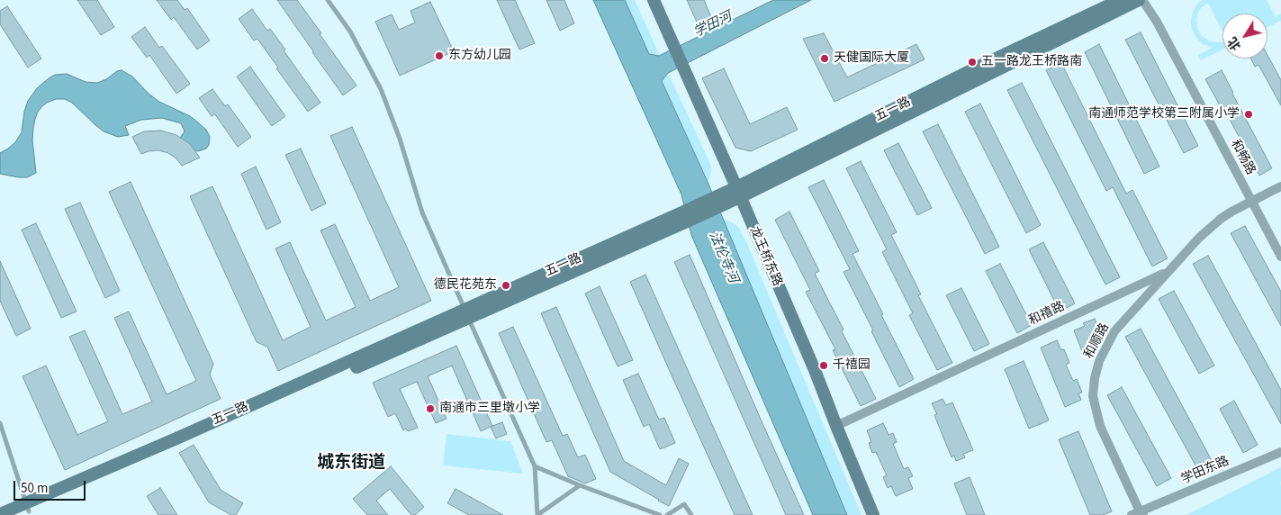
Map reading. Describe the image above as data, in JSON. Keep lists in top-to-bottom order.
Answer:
{
  "streets": {
    "main road": ["五一路", "龙王桥东路"],
    "street": [
      "和畅路",
      "和禧路",
      "和顺路",
      "学田东路"
    ]
  },
  "crossings": [
    ["五一路", "和畅路"],
    ["五一路", "龙王桥东路"],
    ["和畅路", "和禧路"],
    ["龙王桥东路", "和禧路"],
    ["和禧路", "和顺路"],
    ["和顺路", "学田东路"]
  ],
  "districts": ["城东街道"],
  "water": ["学田河", "法伦寺河"],
  "places": [
    "东方幼儿园",
    "天健国际大厦",
    "五一路龙王桥路南",
    "南通师范学校第三附属小学",
    "德民花苑东",
    "千禧园",
    "南通市三里墩小学"
  ],
  "scale_bar": "50 m",
  "north": "bottom left"
}
